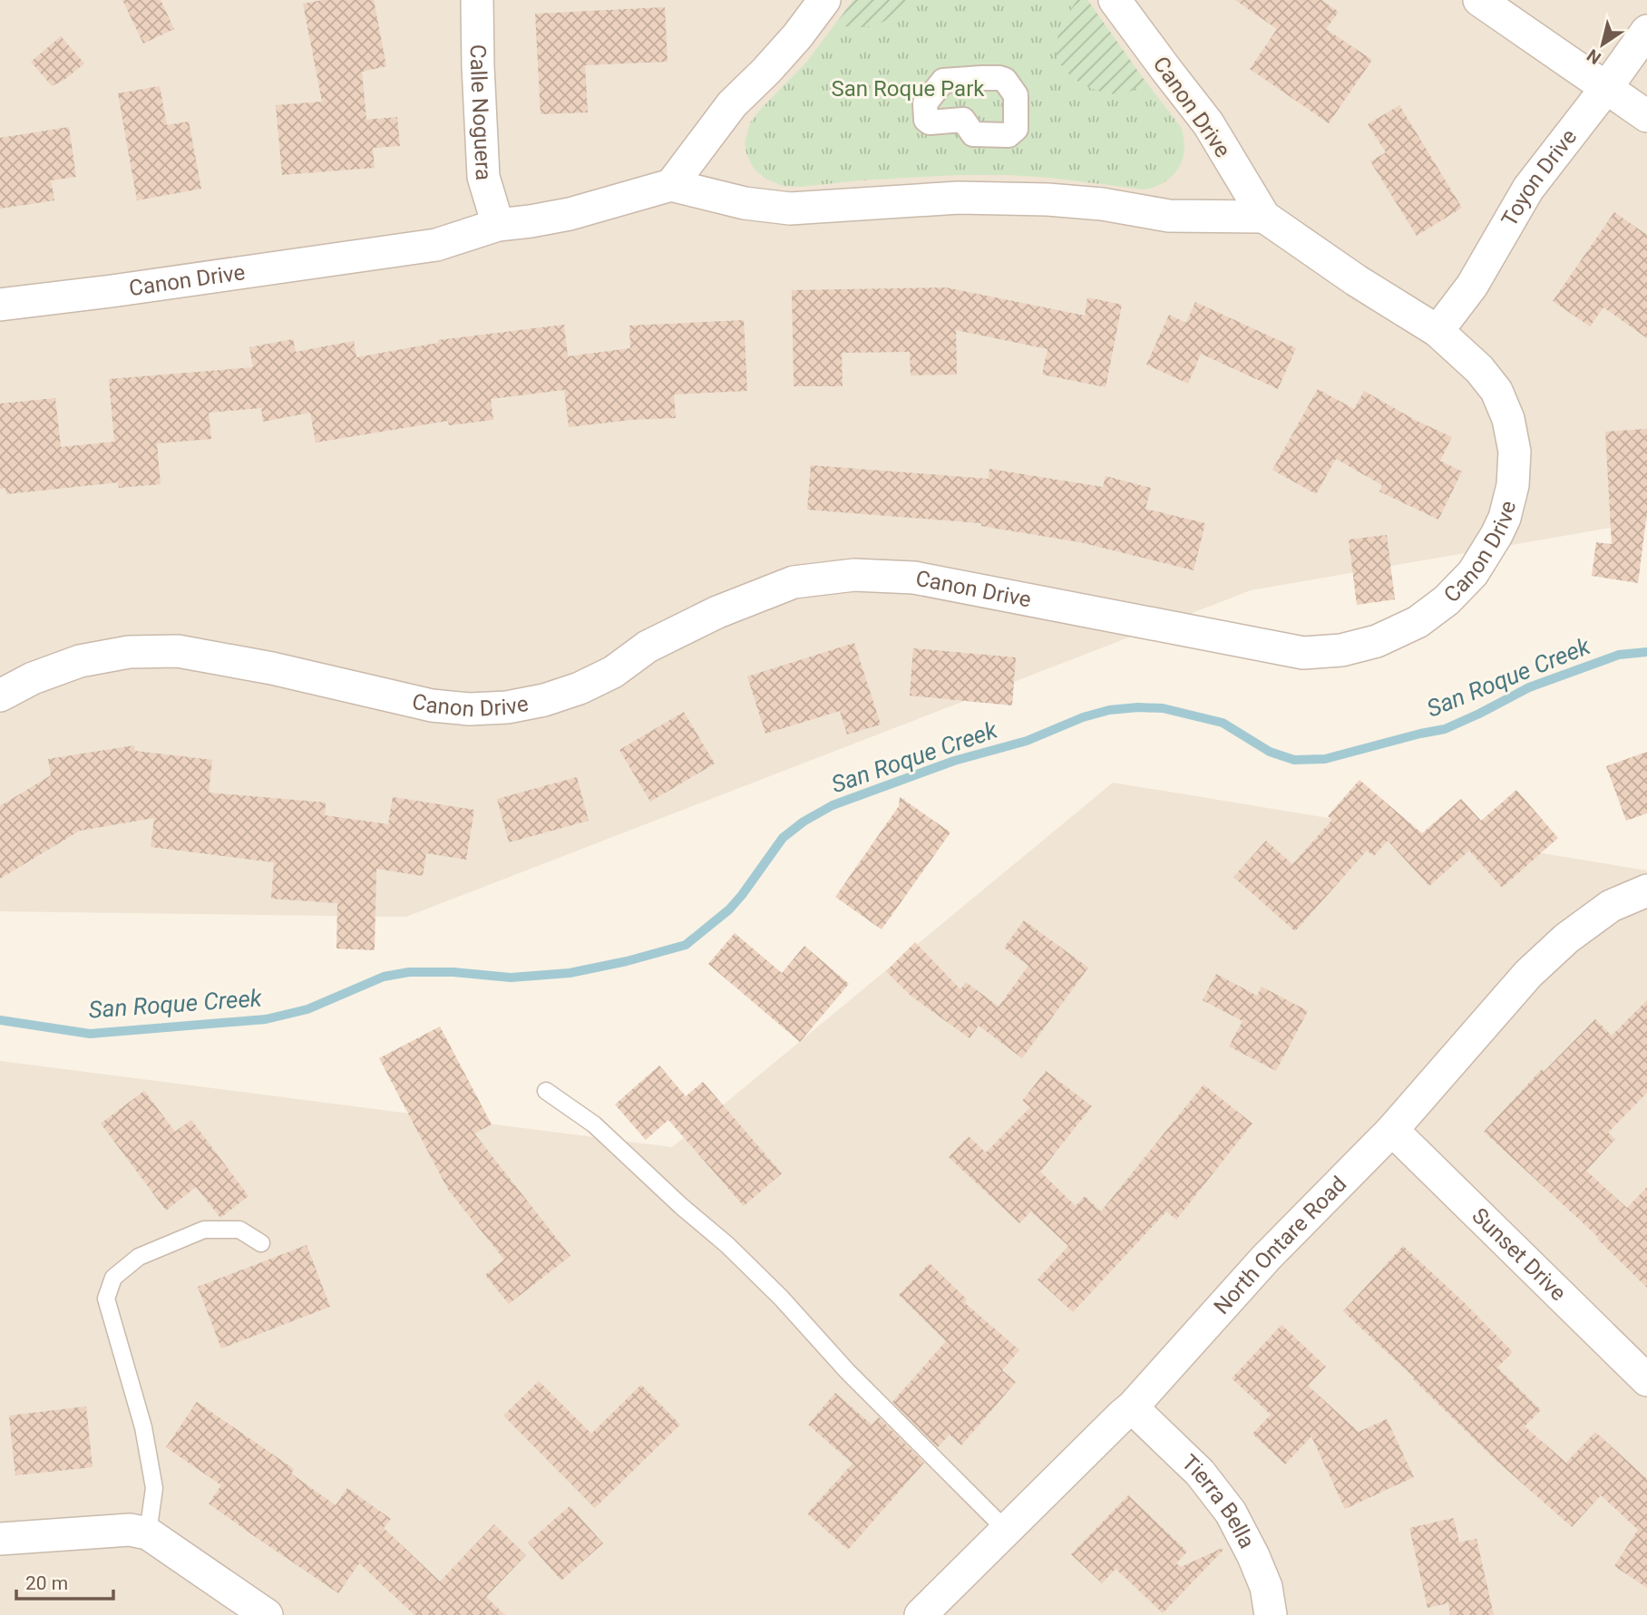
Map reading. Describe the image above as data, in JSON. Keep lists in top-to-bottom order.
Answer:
{
  "streets": {
    "street": [
      "Canon Drive",
      "Calle Noguera",
      "Toyon Drive",
      "North Ontare Road",
      "Sunset Drive",
      "Tierra Bella"
    ]
  },
  "crossings": [
    ["Canon Drive", "Calle Noguera"],
    ["Canon Drive", "Toyon Drive"],
    ["North Ontare Road", "Sunset Drive"],
    ["North Ontare Road", "Tierra Bella"]
  ],
  "water": ["San Roque Creek"],
  "parks": ["San Roque Park"],
  "scale_bar": "20 m",
  "north": "bottom left"
}
